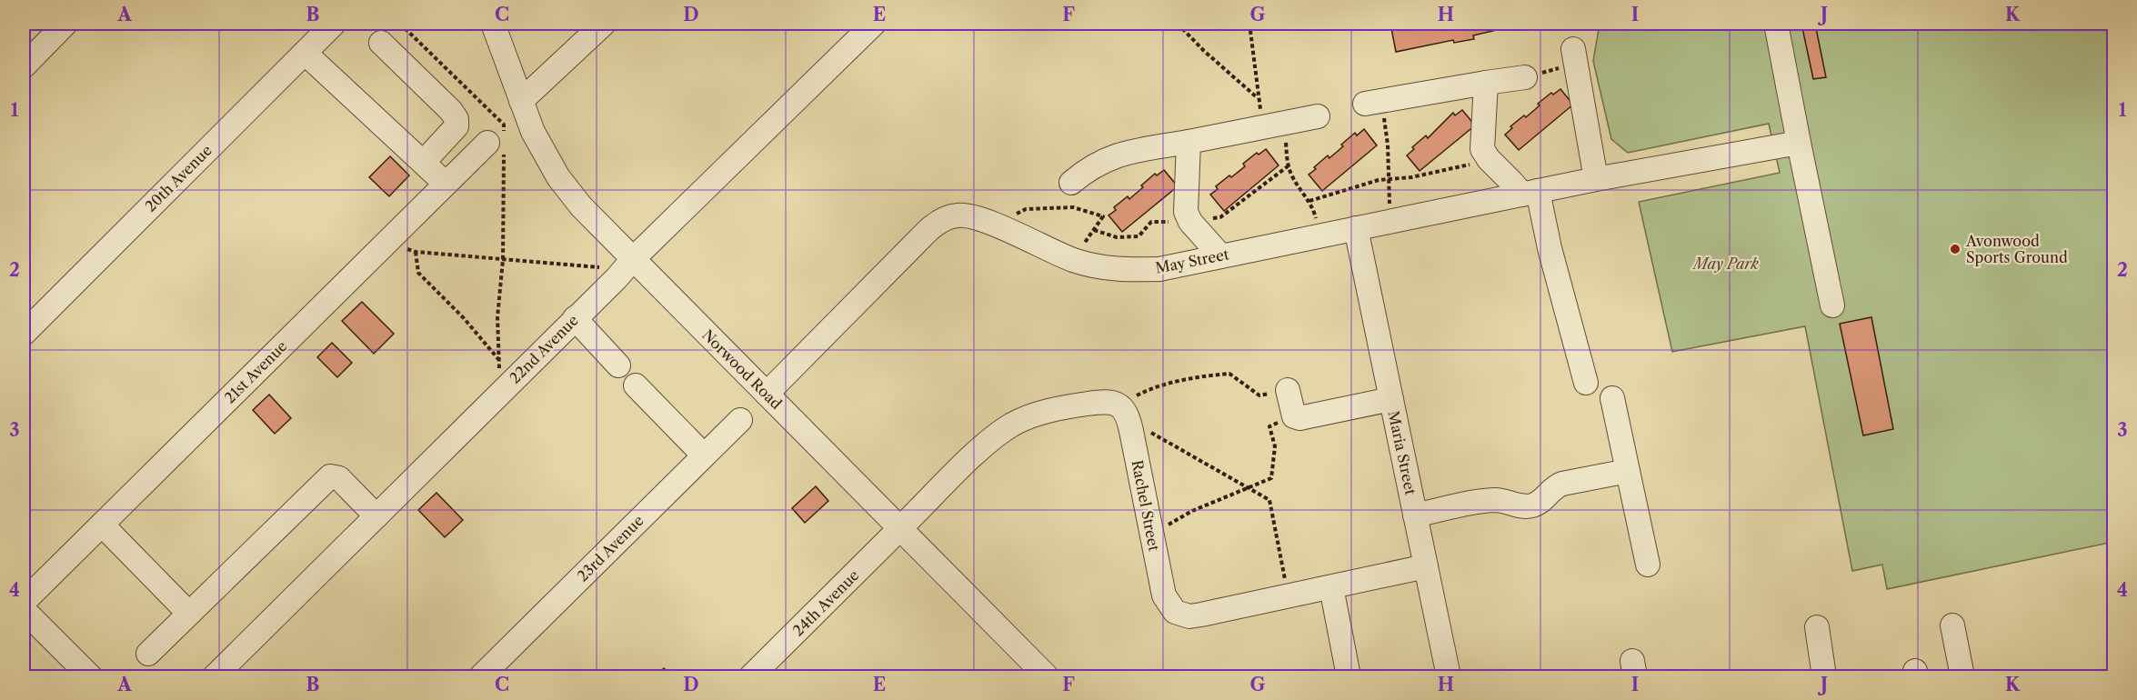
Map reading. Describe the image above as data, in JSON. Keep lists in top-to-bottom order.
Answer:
{
  "streets": {
    "street": [
      "20th Avenue",
      "May Street",
      "22nd Avenue",
      "Norwood Road",
      "21st Avenue",
      "Maria Street",
      "Rachel Street",
      "23rd Avenue",
      "24th Avenue"
    ]
  },
  "crossings": [
    ["May Street", "Norwood Road"],
    ["May Street", "Maria Street"],
    ["22nd Avenue", "Norwood Road"],
    ["Norwood Road", "24th Avenue"],
    ["Maria Street", "Rachel Street"]
  ],
  "parks": ["May Park"],
  "places": ["Avonwood Sports Ground"],
  "grid": {
    "columns": [
      "A",
      "B",
      "C",
      "D",
      "E",
      "F",
      "G",
      "H",
      "I",
      "J",
      "K"
    ],
    "rows": [
      "1",
      "2",
      "3",
      "4"
    ]
  }
}
